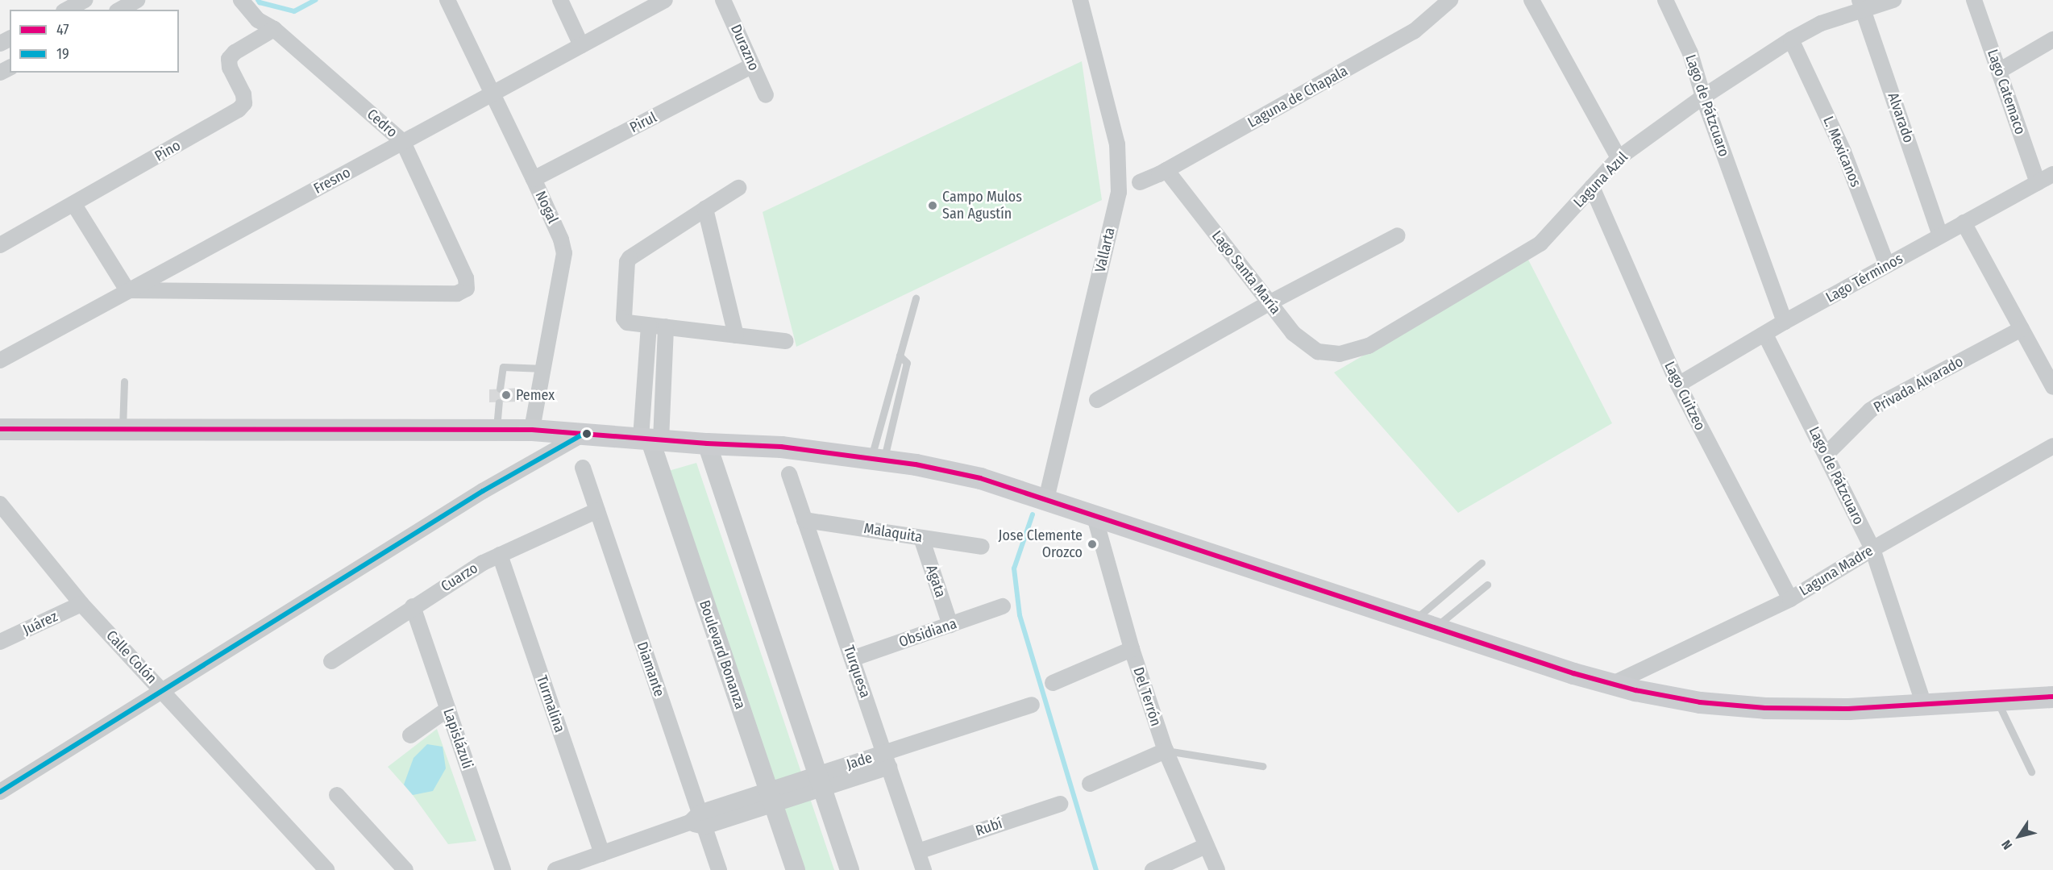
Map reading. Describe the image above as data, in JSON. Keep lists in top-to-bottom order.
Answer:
{
  "streets": {
    "street": [
      "Durazno",
      "Lago Catemaco",
      "Laguna de Chapala",
      "Lago de Pátzcuaro",
      "Alvarado",
      "Pirul",
      "Cedro",
      "Pino",
      "L. Mexicanos",
      "Laguna Azul",
      "Fresno",
      "Nogal",
      "Vallarta",
      "Lago Santa María",
      "Lago Términos",
      "Privada Alvarado",
      "Lago Cuitzeo",
      "Malaquita",
      "Laguna Madre",
      "Cuarzo",
      "Agata",
      "Juárez",
      "Obsidiana",
      "Boulevard Bonanza",
      "Calle Colón",
      "Diamante",
      "Turquesa",
      "Del Terrón",
      "Turmalina",
      "Lapislázuli",
      "Jade",
      "Rubí"
    ]
  },
  "crossings": [
    ["Durazno", "Pirul"],
    ["Lago Catemaco", "Lago Términos"],
    ["Laguna de Chapala", "Lago Santa María"],
    ["Lago de Pátzcuaro", "Laguna Azul"],
    ["Lago de Pátzcuaro", "Lago Términos"],
    ["Lago de Pátzcuaro", "Privada Alvarado"],
    ["Lago de Pátzcuaro", "Laguna Madre"],
    ["Alvarado", "Laguna Azul"],
    ["Alvarado", "Lago Términos"],
    ["Pirul", "Nogal"],
    ["Cedro", "Pino"],
    ["Cedro", "Fresno"],
    ["L. Mexicanos", "Laguna Azul"],
    ["L. Mexicanos", "Lago Términos"],
    ["Laguna Azul", "Lago Santa María"],
    ["Laguna Azul", "Lago Cuitzeo"],
    ["Fresno", "Nogal"],
    ["Lago Términos", "Lago Cuitzeo"],
    ["Lago Cuitzeo", "Laguna Madre"],
    ["Malaquita", "Agata"],
    ["Malaquita", "Turquesa"],
    ["Cuarzo", "Diamante"],
    ["Cuarzo", "Turmalina"],
    ["Cuarzo", "Lapislázuli"],
    ["Agata", "Obsidiana"],
    ["Juárez", "Calle Colón"],
    ["Obsidiana", "Turquesa"],
    ["Boulevard Bonanza", "Jade"],
    ["Diamante", "Jade"],
    ["Turquesa", "Jade"],
    ["Turquesa", "Rubí"],
    ["Turmalina", "Jade"]
  ],
  "places": ["Campo Mulos San Agustín", "Pemex", "Jose Clemente Orozco"],
  "lines": ["transit line 47", "transit line 19"],
  "legend": ["47", "19"],
  "north": "bottom left"
}
